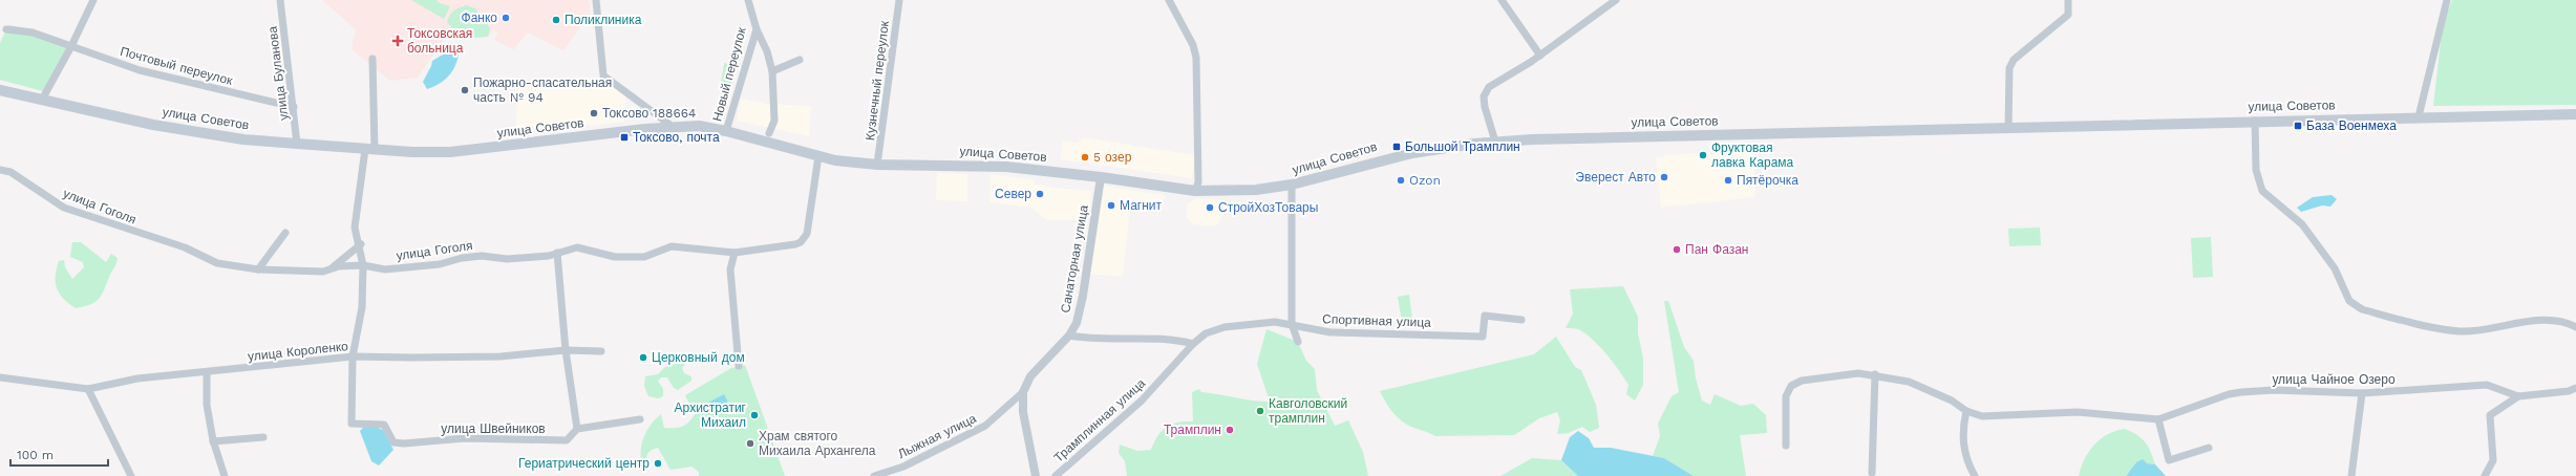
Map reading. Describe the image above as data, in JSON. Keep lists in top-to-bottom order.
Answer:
{
  "streets": {
    "main road": ["улица Советов"],
    "street": [
      "Почтовый переулок",
      "улица Буланова",
      "Новый переулок",
      "Кузнечный переулок",
      "улица Гоголя",
      "Санаторная улица",
      "Спортивная улица",
      "улица Короленко",
      "улица Чайное Озеро",
      "Трамплинная улица",
      "улица Швейников",
      "Лыжная улица"
    ]
  },
  "crossings": [
    ["Почтовый переулок", "улица Буланова"],
    ["улица Буланова", "улица Советов"],
    ["Новый переулок", "улица Советов"],
    ["Кузнечный переулок", "улица Советов"],
    ["улица Советов", "улица Гоголя"],
    ["улица Советов", "Санаторная улица"],
    ["Санаторная улица", "Лыжная улица"],
    ["Спортивная улица", "Трамплинная улица"],
    ["улица Короленко", "улица Швейников"]
  ],
  "places": {
    "other": [
      "Фанко",
      "Поликлиника",
      "Пожарно-спасательная часть № 94",
      "Токсово 188664",
      "Фруктовая лавка Карама",
      "5 озер",
      "Эверест Авто",
      "Ozon",
      "Пятёрочка",
      "Север",
      "Магнит",
      "СтройХозТовары",
      "Пан Фазан",
      "Церковный дом",
      "Кавголовский трамплин",
      "Архистратиг Михаил",
      "Трамплин",
      "Храм святого Михаила Архангела",
      "Гериатрический центр"
    ],
    "health": ["Токсовская больница"],
    "transit": ["База Военмеха", "Токсово, почта", "Большой Трамплин"]
  },
  "scale_bar": "100 m"
}
